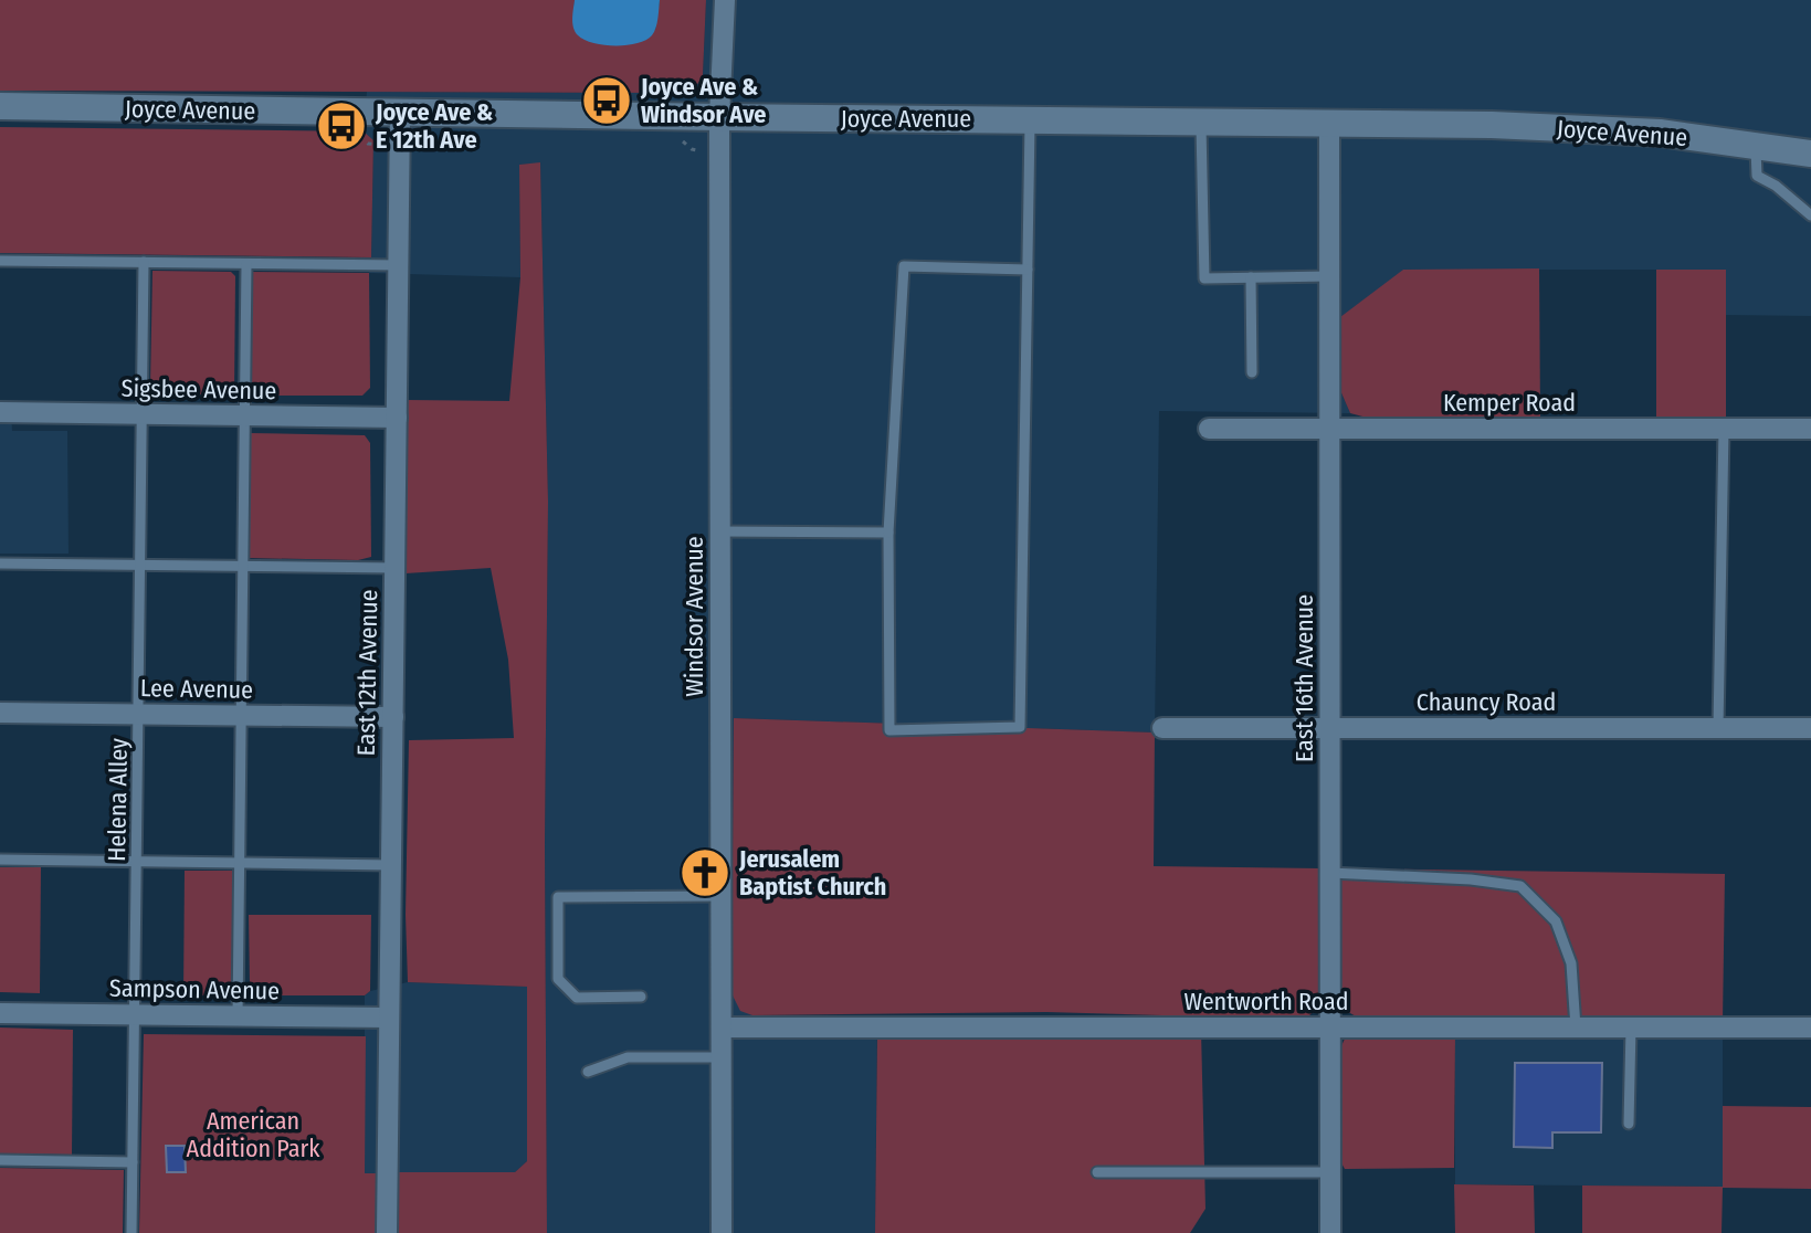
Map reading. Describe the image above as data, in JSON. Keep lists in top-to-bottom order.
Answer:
{
  "streets": {
    "street": [
      "Joyce Avenue",
      "Sigsbee Avenue",
      "Kemper Road",
      "Windsor Avenue",
      "East 12th Avenue",
      "East 16th Avenue",
      "Lee Avenue",
      "Chauncy Road",
      "Sampson Avenue",
      "Wentworth Road"
    ],
    "lane": ["Helena Alley"]
  },
  "crossings": [
    ["Joyce Avenue", "Windsor Avenue"],
    ["Joyce Avenue", "East 12th Avenue"],
    ["Joyce Avenue", "East 16th Avenue"],
    ["Sigsbee Avenue", "East 12th Avenue"],
    ["Sigsbee Avenue", "Helena Alley"],
    ["Kemper Road", "East 16th Avenue"],
    ["Windsor Avenue", "Wentworth Road"],
    ["East 12th Avenue", "Lee Avenue"],
    ["East 12th Avenue", "Sampson Avenue"],
    ["East 16th Avenue", "Chauncy Road"],
    ["East 16th Avenue", "Wentworth Road"],
    ["Lee Avenue", "Helena Alley"],
    ["Helena Alley", "Sampson Avenue"]
  ],
  "parks": ["American Addition Park"],
  "places": {
    "bus stop": ["Joyce Ave & Windsor Ave", "Joyce Ave & E 12th Ave"],
    "church": ["Jerusalem Baptist Church"]
  }
}
